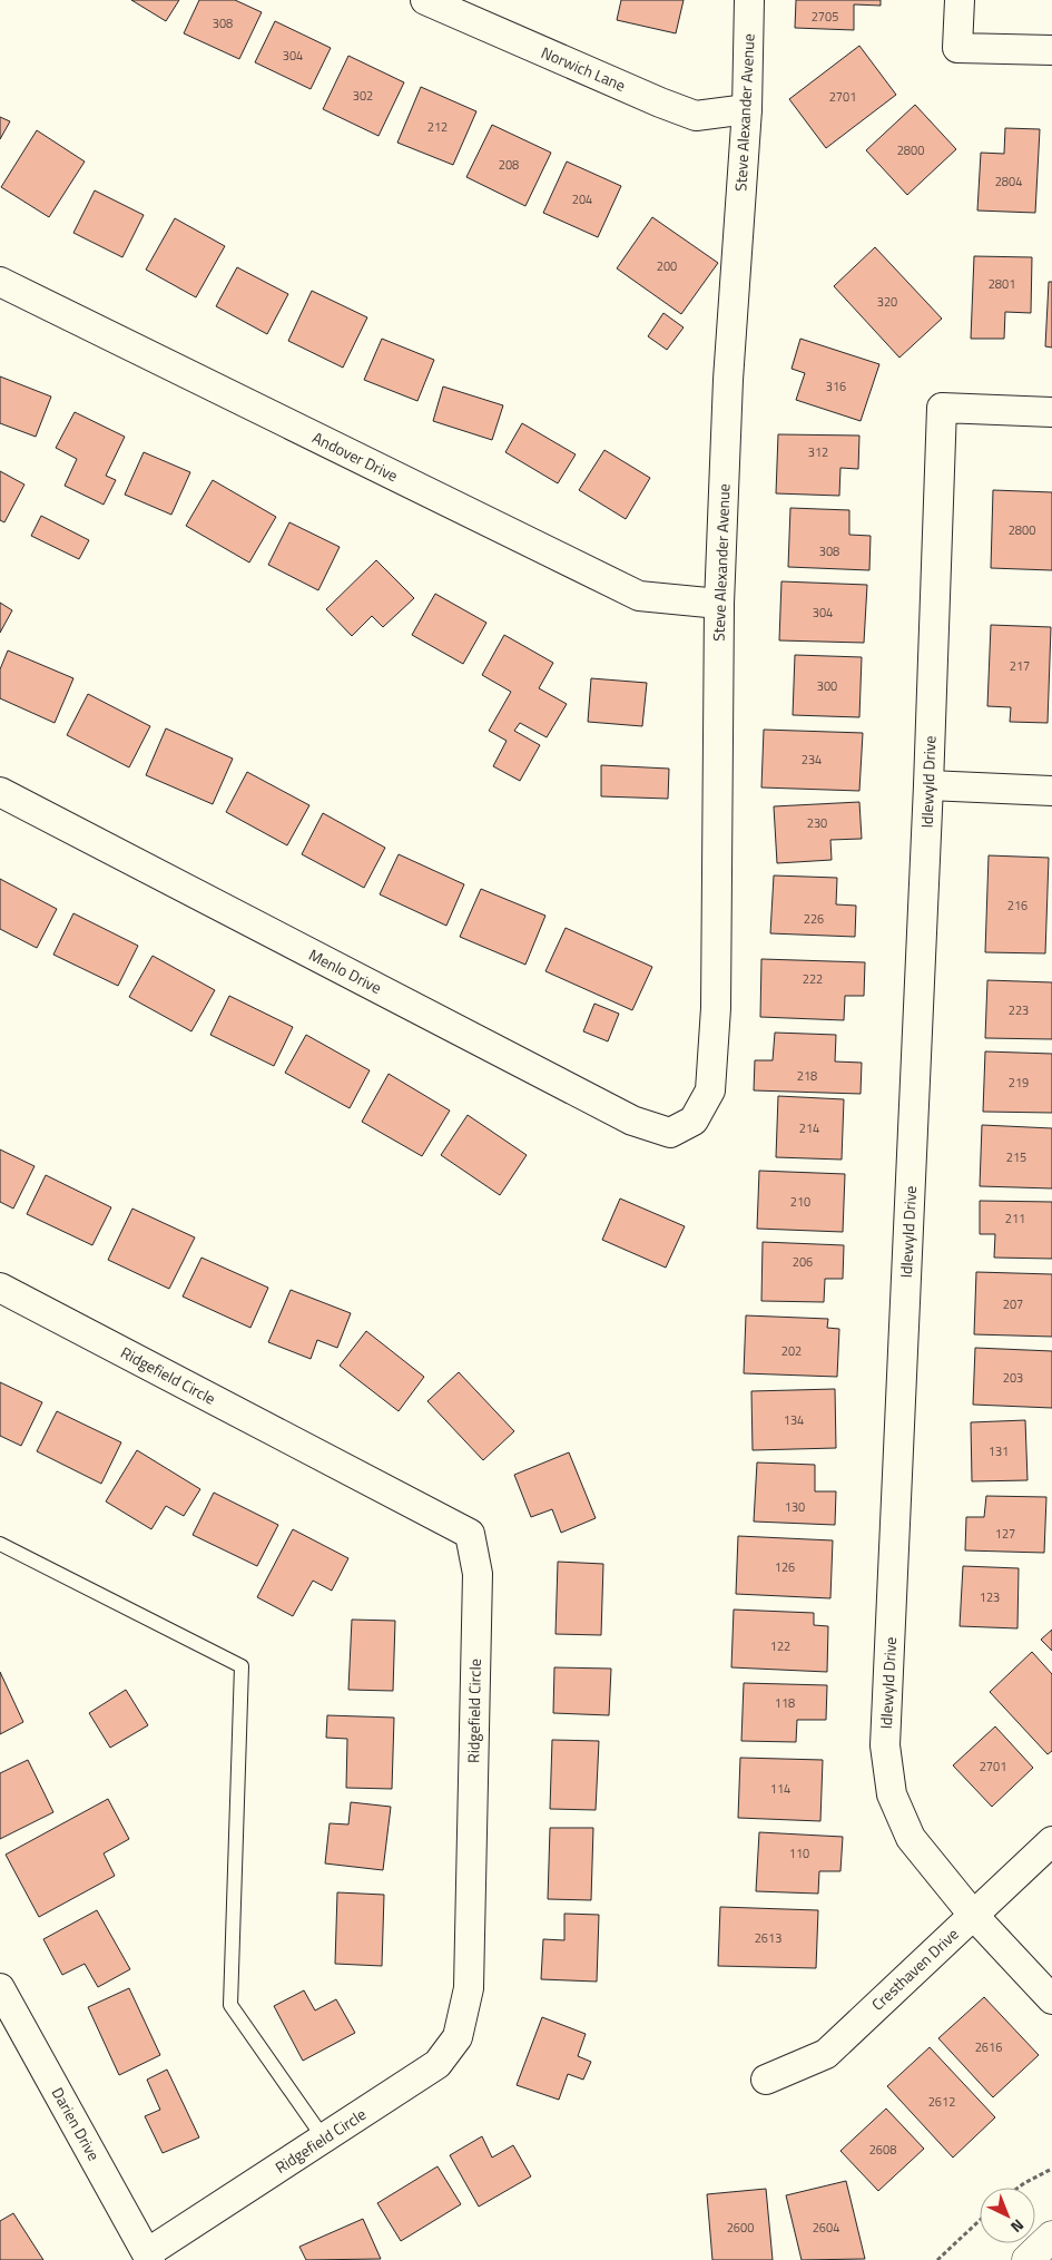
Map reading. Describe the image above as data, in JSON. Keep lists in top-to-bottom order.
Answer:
{
  "streets": {
    "street": [
      "Norwich Lane",
      "Steve Alexander Avenue",
      "Andover Drive",
      "Idlewyld Drive",
      "Menlo Drive",
      "Ridgefield Circle",
      "Cresthaven Drive",
      "Darien Drive"
    ]
  },
  "crossings": [
    ["Norwich Lane", "Steve Alexander Avenue"],
    ["Steve Alexander Avenue", "Andover Drive"],
    ["Steve Alexander Avenue", "Menlo Drive"],
    ["Idlewyld Drive", "Cresthaven Drive"],
    ["Ridgefield Circle", "Darien Drive"]
  ],
  "house_numbers": [
    "2705",
    "308",
    "304",
    "302",
    "2701",
    "212",
    "2800",
    "208",
    "2804",
    "204",
    "200",
    "2801",
    "320",
    "316",
    "312",
    "2800",
    "308",
    "304",
    "217",
    "300",
    "234",
    "230",
    "216",
    "226",
    "222",
    "223",
    "218",
    "219",
    "214",
    "215",
    "210",
    "211",
    "206",
    "207",
    "202",
    "203",
    "134",
    "131",
    "130",
    "127",
    "126",
    "123",
    "122",
    "118",
    "2701",
    "114",
    "110",
    "2613",
    "2616",
    "2612",
    "2608",
    "2600",
    "2604"
  ],
  "north": "bottom right"
}
